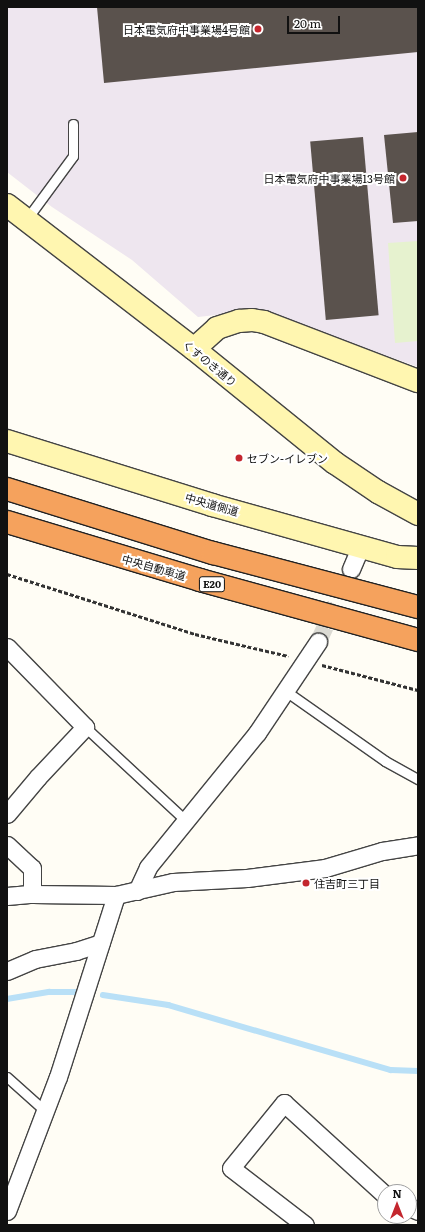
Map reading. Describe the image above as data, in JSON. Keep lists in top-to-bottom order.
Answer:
{
  "streets": {
    "highway": ["中央自動車道", "E20"],
    "street": ["くすのき通り", "中央道側道"]
  },
  "places": [
    "日本電気府中事業場4号館",
    "日本電気府中事業場13号館",
    "セブン-イレブン",
    "住吉町三丁目"
  ],
  "scale_bar": "20 m",
  "north": "top"
}
